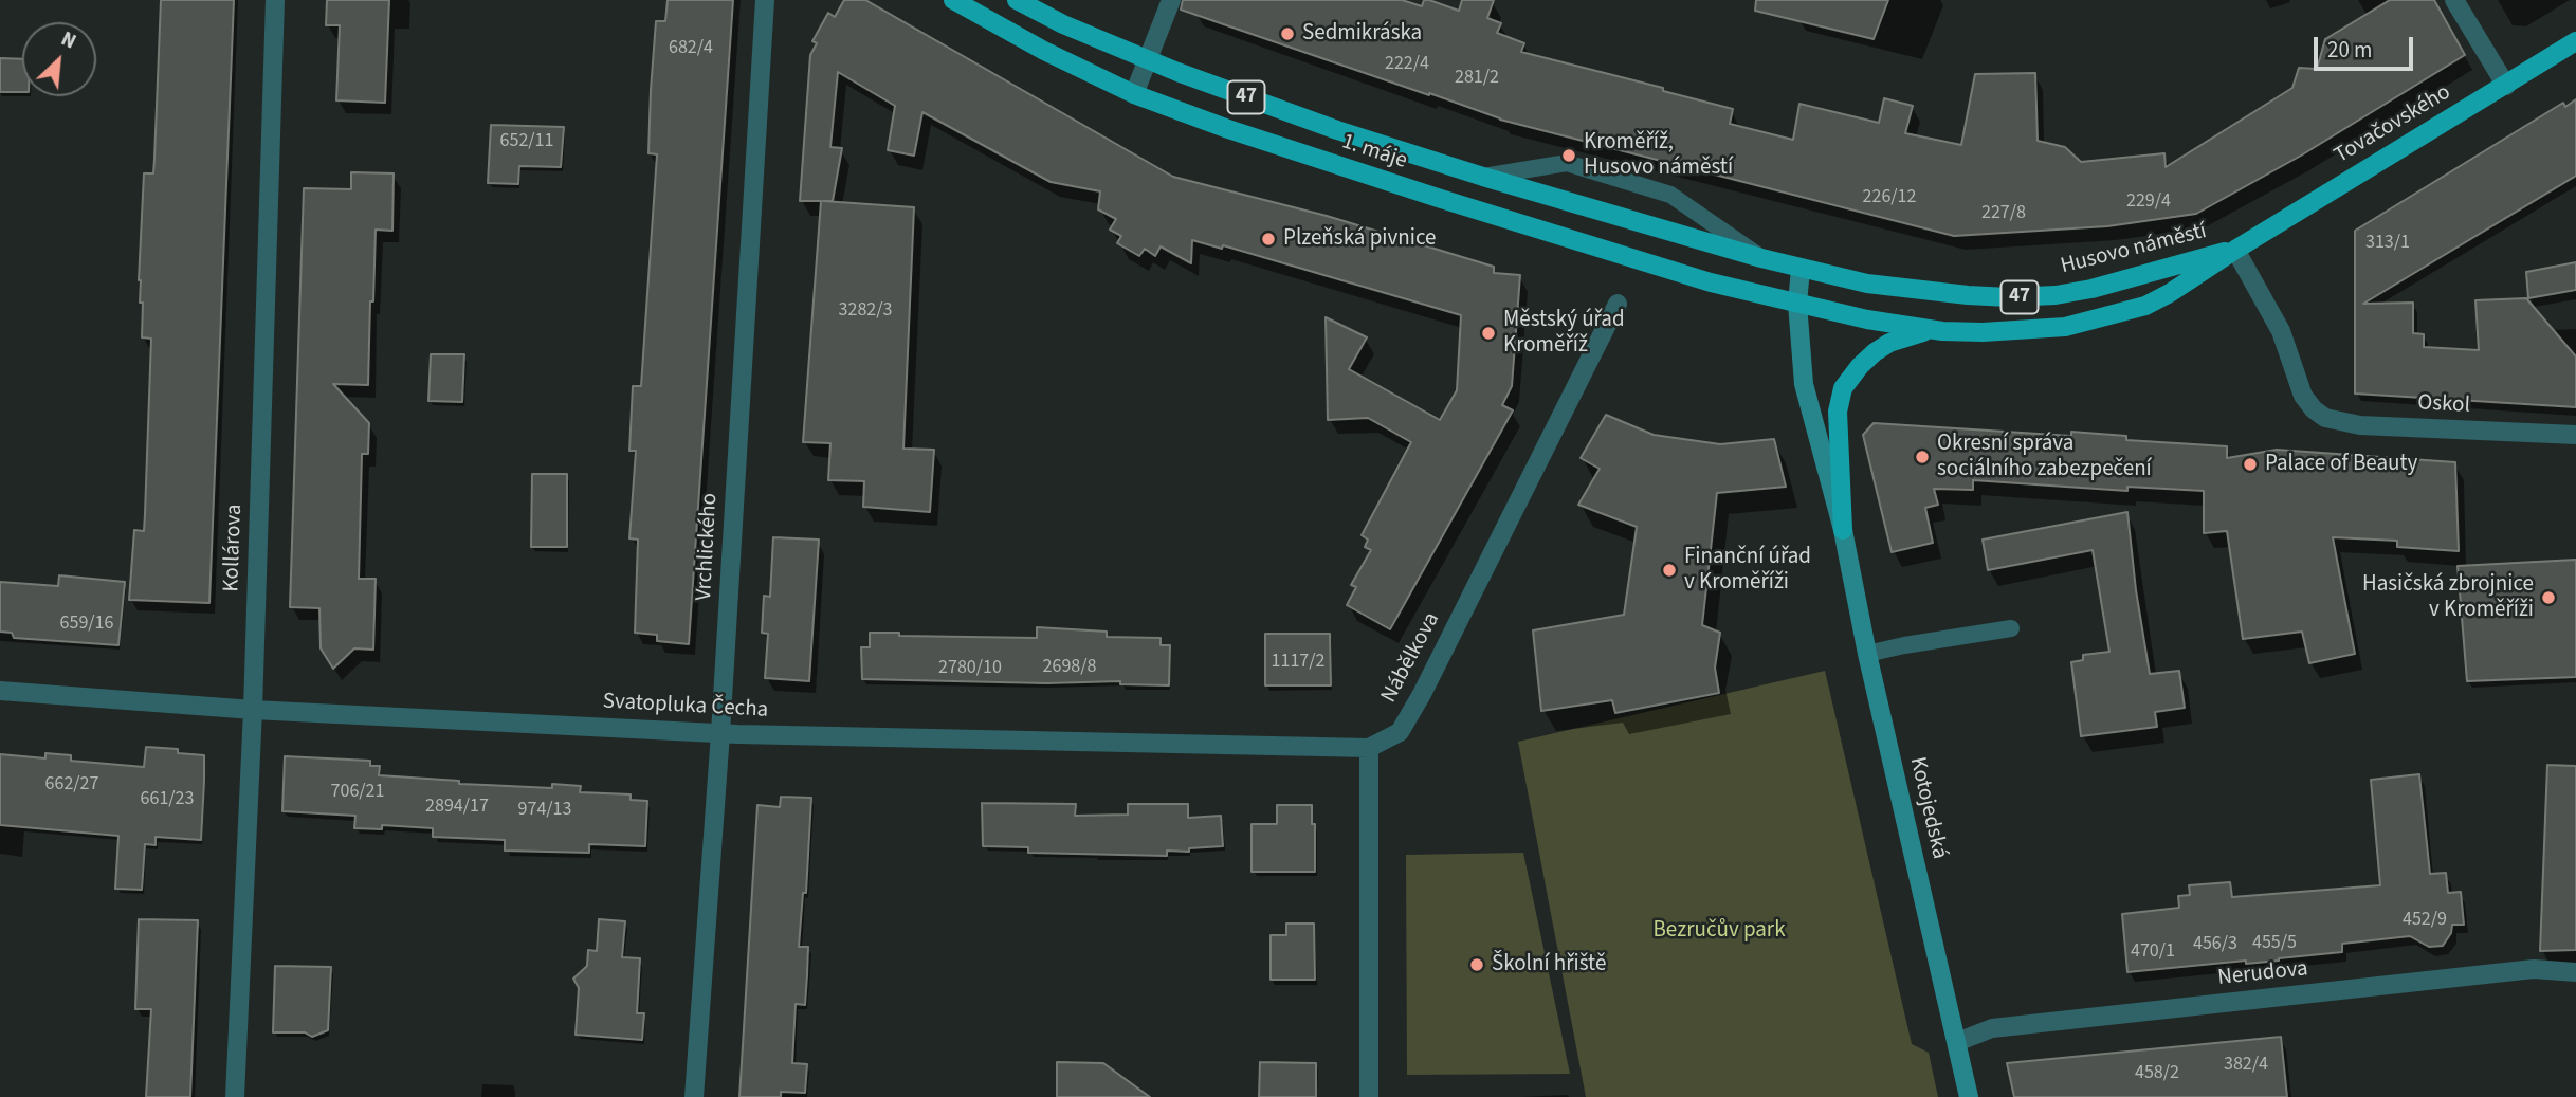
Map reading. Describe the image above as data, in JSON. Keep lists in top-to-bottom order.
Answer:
{
  "streets": {
    "main road": [
      "47",
      "Tovačovského",
      "1. máje",
      "Husovo náměstí",
      "Kotojedská"
    ],
    "street": [
      "Oskol",
      "Vrchlického",
      "Kollárova",
      "Nábělkova",
      "Svatopluka Čecha",
      "Nerudova"
    ]
  },
  "crossings": [
    ["Tovačovského", "Husovo náměstí"],
    ["Tovačovského", "Oskol"],
    ["1. máje", "Husovo náměstí"],
    ["Husovo náměstí", "Oskol"],
    ["Vrchlického", "Svatopluka Čecha"],
    ["Kollárova", "Svatopluka Čecha"],
    ["Nábělkova", "Svatopluka Čecha"],
    ["Kotojedská", "Nerudova"]
  ],
  "parks": ["Bezručův park"],
  "places": [
    "Sedmikráska",
    "Kroměříž, Husovo náměstí",
    "Plzeňská pivnice",
    "Městský úřad Kroměříž",
    "Okresní správa sociálního zabezpečení",
    "Palace of Beauty",
    "Finanční úřad v Kroměříži",
    "Hasičská zbrojnice v Kroměříži",
    "Školní hřiště"
  ],
  "house_numbers": [
    "682/4",
    "222/4",
    "281/2",
    "652/11",
    "226/12",
    "229/4",
    "227/8",
    "313/1",
    "3282/3",
    "659/16",
    "1117/2",
    "2698/8",
    "2780/10",
    "662/27",
    "706/21",
    "661/23",
    "2894/17",
    "974/13",
    "452/9",
    "455/5",
    "456/3",
    "470/1",
    "382/4",
    "458/2"
  ],
  "scale_bar": "20 m",
  "north": "top right"
}
